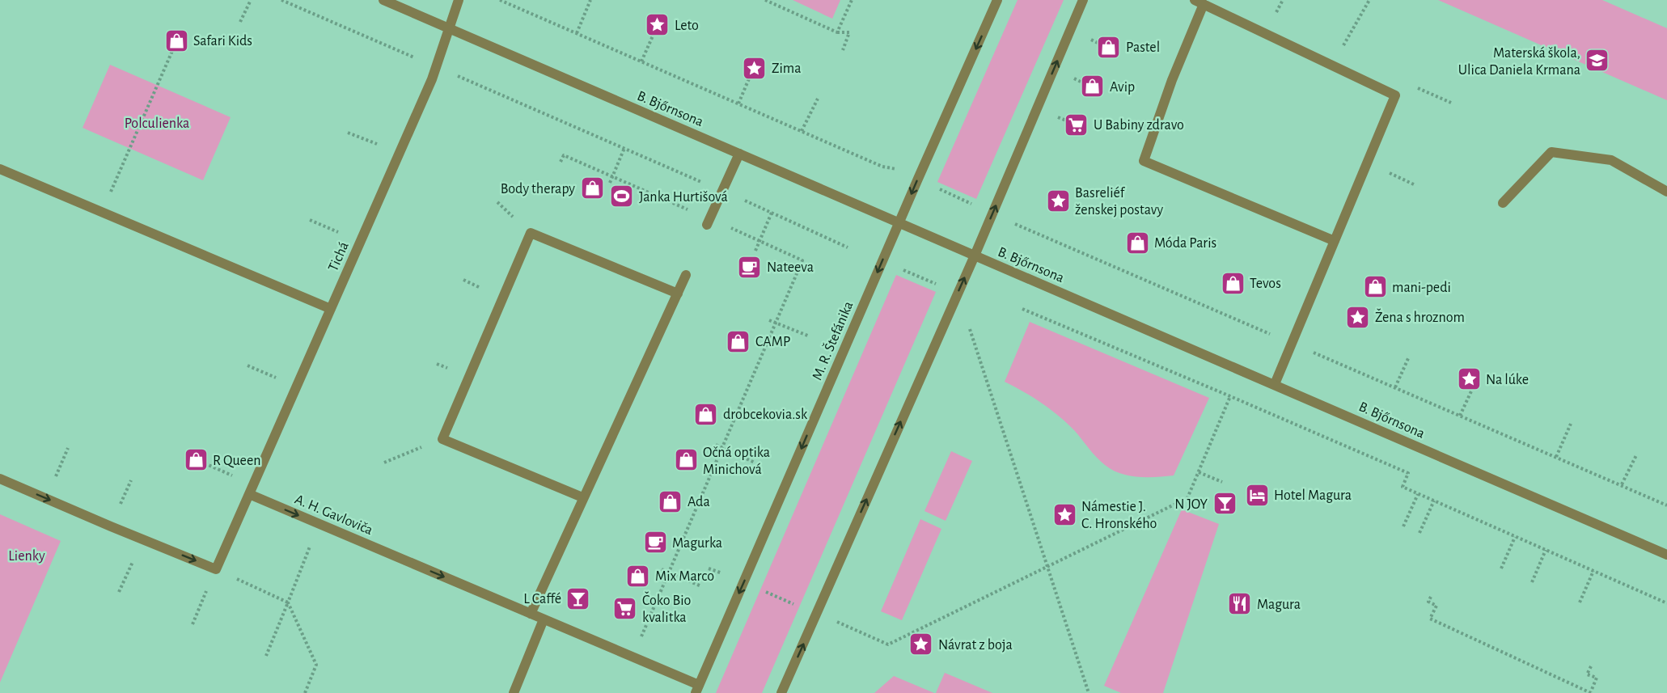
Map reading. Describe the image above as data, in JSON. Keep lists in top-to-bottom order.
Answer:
{
  "streets": {
    "street": [
      "B. Bjőrnsona",
      "Tichá",
      "M. R. Štefánika",
      "A. H. Gavloviča"
    ]
  },
  "crossings": [
    ["B. Bjőrnsona", "Tichá"],
    ["B. Bjőrnsona", "M. R. Štefánika"],
    ["Tichá", "A. H. Gavloviča"],
    ["M. R. Štefánika", "A. H. Gavloviča"]
  ],
  "one_way": ["A. H. Gavloviča"],
  "parks": ["Polculienka", "Lienky"],
  "places": {
    "place": [
      "Leto",
      "Zima",
      "Basreliéf ženskej postavy",
      "Žena s hroznom",
      "Na lúke",
      "Námestie J. C. Hronského",
      "Návrat z boja"
    ],
    "shop": [
      "Safari Kids",
      "Pastel",
      "Avip",
      "Body therapy",
      "Móda Paris",
      "Tevos",
      "mani-pedi",
      "CAMP",
      "drobcekovia.sk",
      "R Queen",
      "Očná optika Minichová",
      "Ada",
      "Mix Marco"
    ],
    "school or university": ["Materská škola, Ulica Daniela Krmana"],
    "supermarket": ["U Babiny zdravo", "Čoko Bio kvalitka"],
    "sports": ["Janka Hurtišová"],
    "cafe": ["Nateeva", "Magurka"],
    "hotel": ["Hotel Magura"],
    "bar": ["N JOY", "L Caffé"],
    "restaurant": ["Magura"]
  }
}
